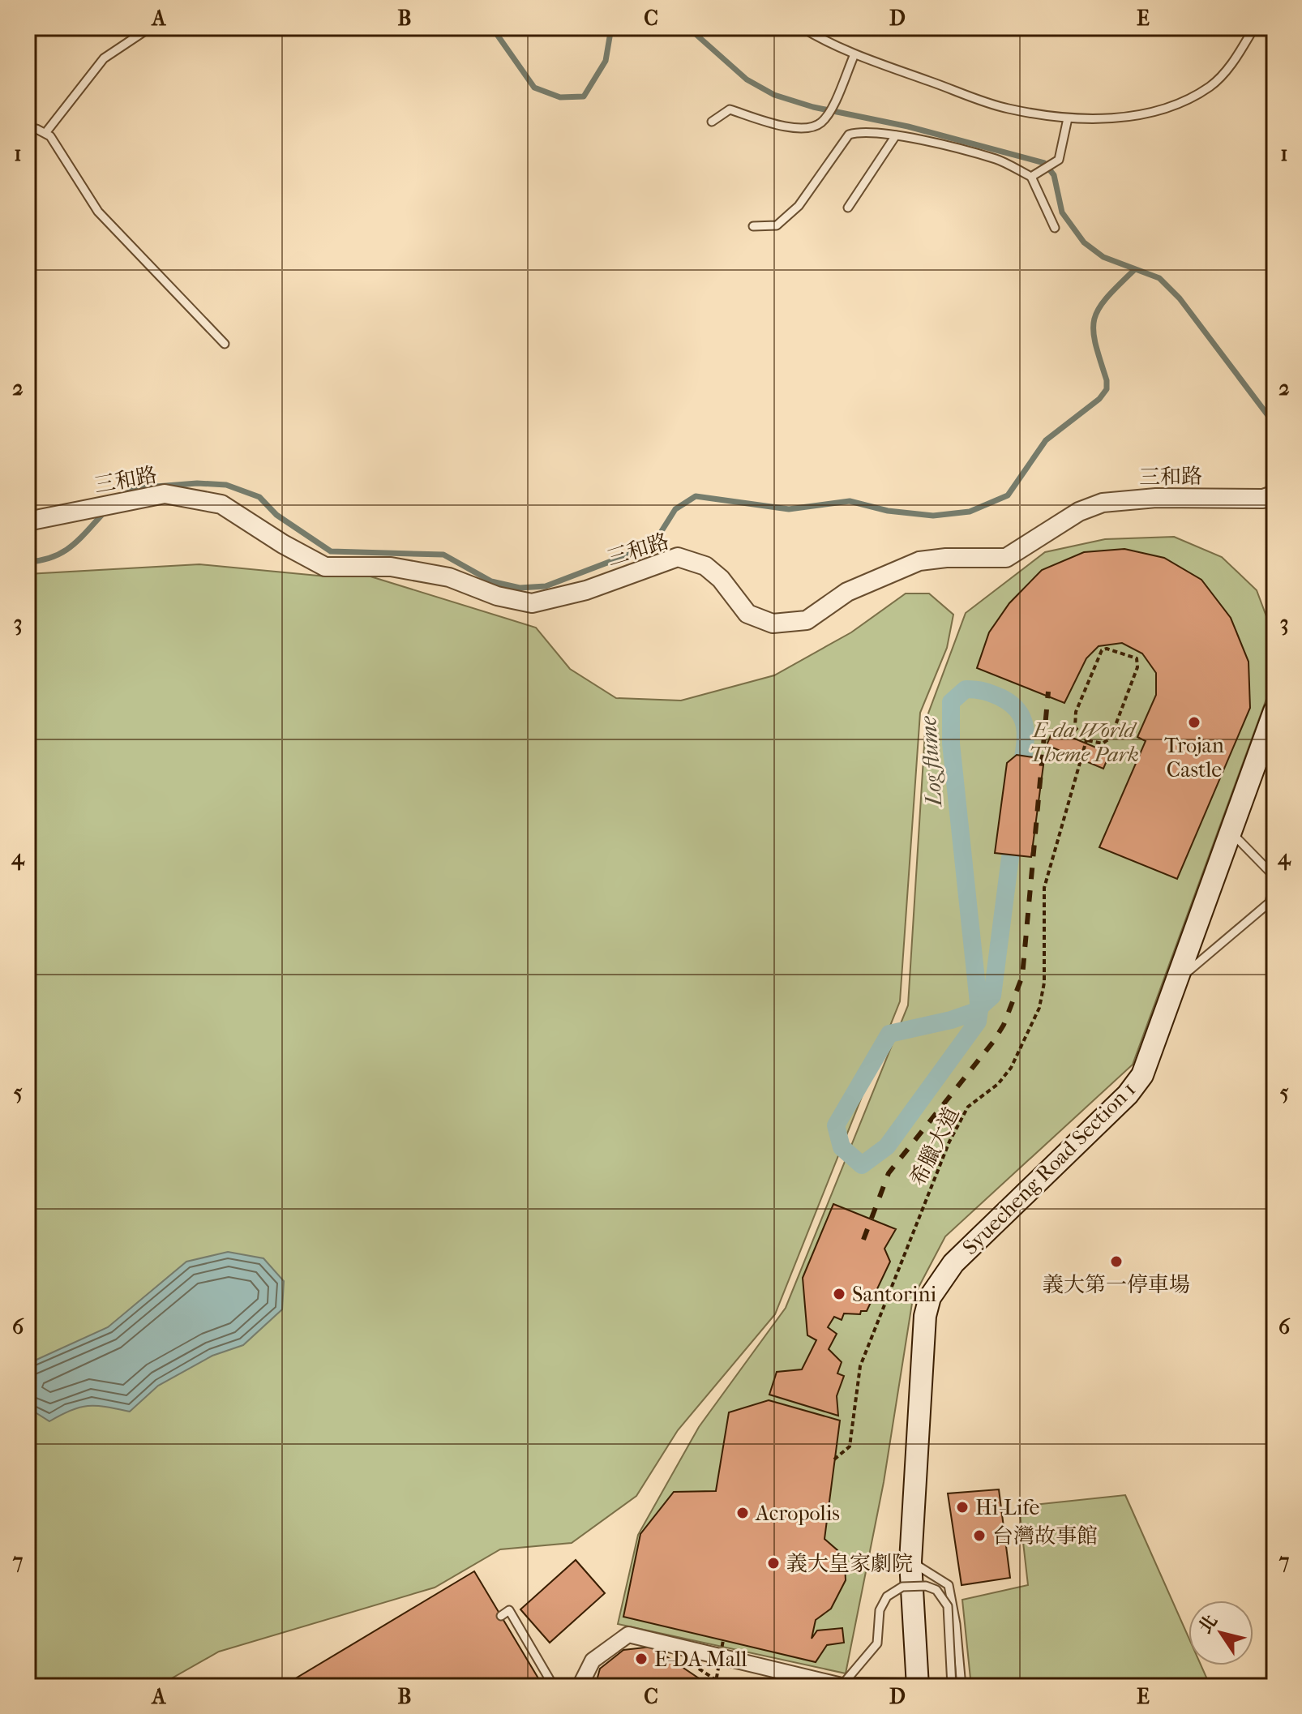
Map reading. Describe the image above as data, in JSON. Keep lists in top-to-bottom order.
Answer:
{
  "streets": {
    "main road": ["Syuecheng Road Section 1"],
    "street": ["三和路"],
    "path": ["希臘大道"]
  },
  "water": ["Log flume"],
  "parks": ["E-da World Theme Park"],
  "places": [
    "Trojan Castle",
    "義大第一停車場",
    "Santorini",
    "Hi-Life",
    "Acropolis",
    "台灣故事館",
    "義大皇家劇院",
    "E-DA Mall"
  ],
  "north": "top left",
  "grid": {
    "columns": [
      "A",
      "B",
      "C",
      "D",
      "E"
    ],
    "rows": [
      "1",
      "2",
      "3",
      "4",
      "5",
      "6",
      "7"
    ]
  }
}
